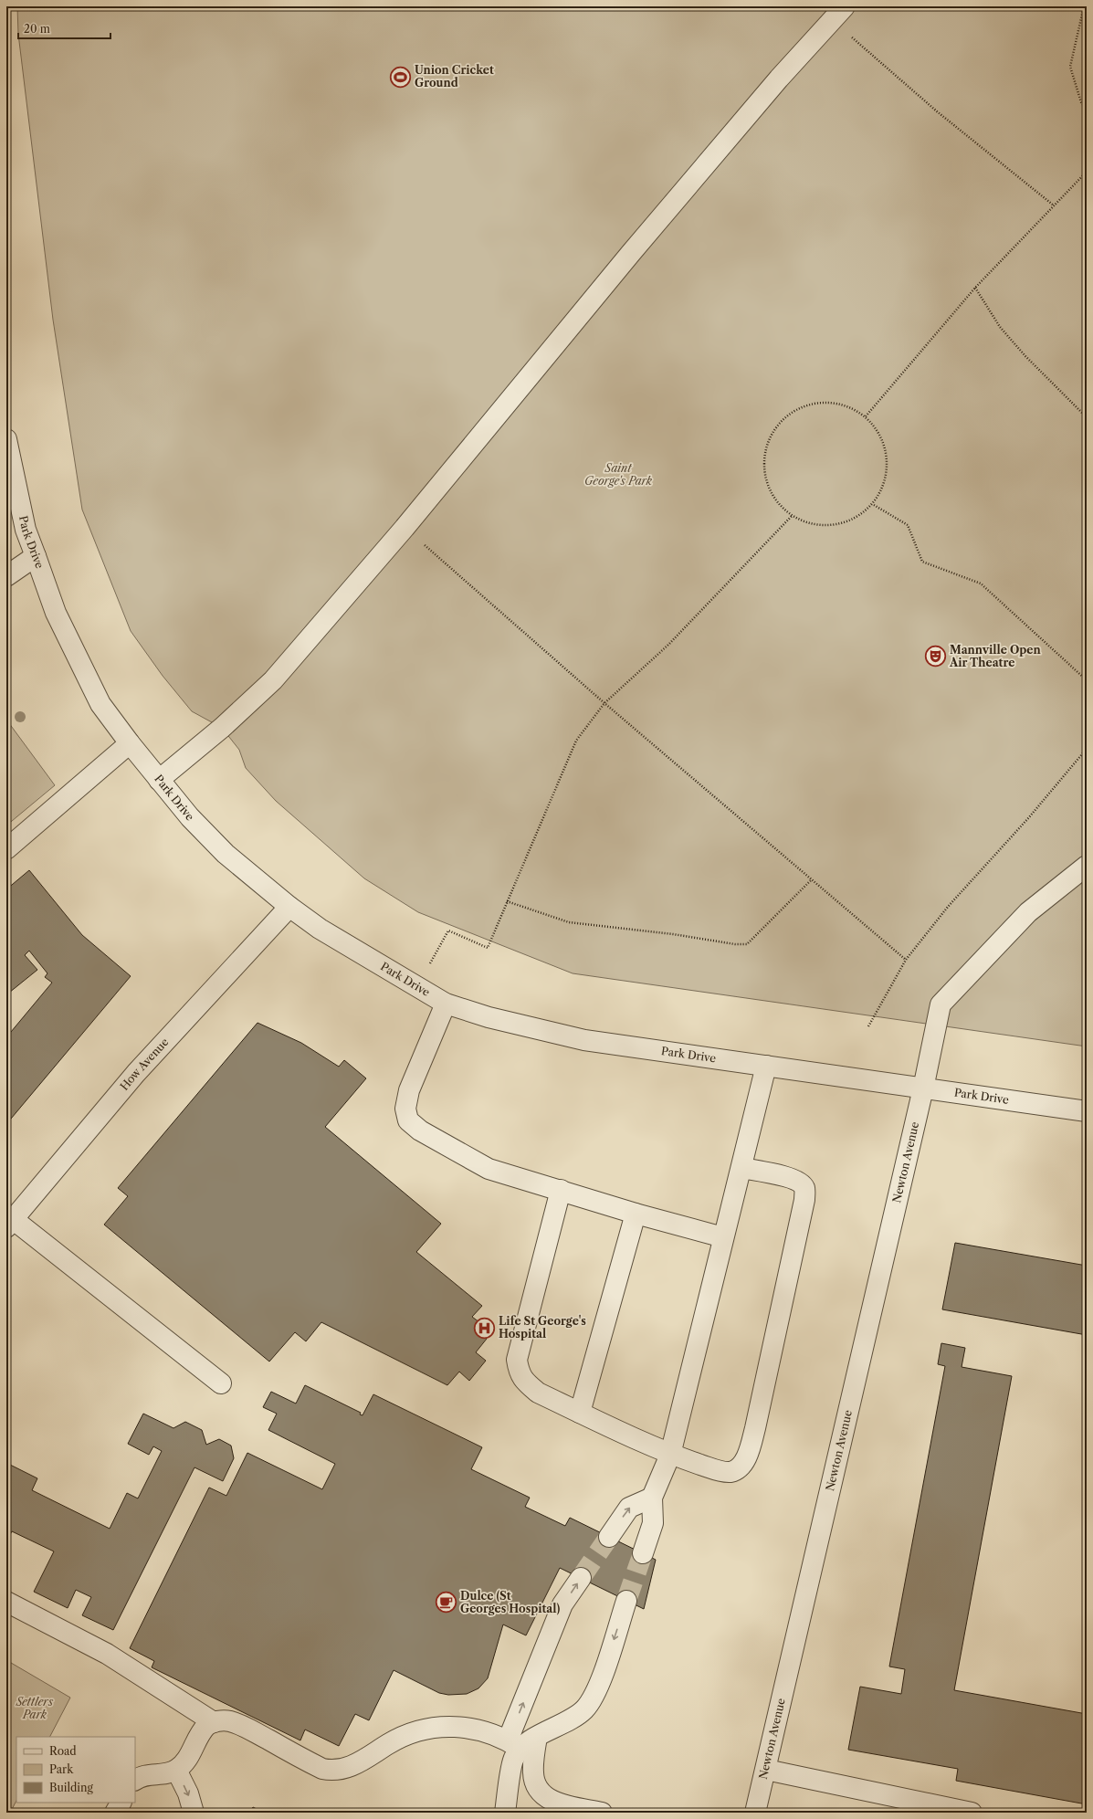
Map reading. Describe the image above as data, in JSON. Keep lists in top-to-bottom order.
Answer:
{
  "streets": {
    "street": ["Park Drive", "How Avenue", "Newton Avenue"]
  },
  "crossings": [
    ["Park Drive", "How Avenue"],
    ["Park Drive", "Newton Avenue"]
  ],
  "parks": ["Saint George's Park", "Settlers Park"],
  "places": {
    "sports": ["Union Cricket Ground"],
    "theatre": ["Mannville Open Air Theatre"],
    "hospital": ["Life St George's Hospital"],
    "cafe": ["Dulce (St Georges Hospital)"]
  },
  "legend": ["Road", "Park", "Building"],
  "scale_bar": "20 m"
}
